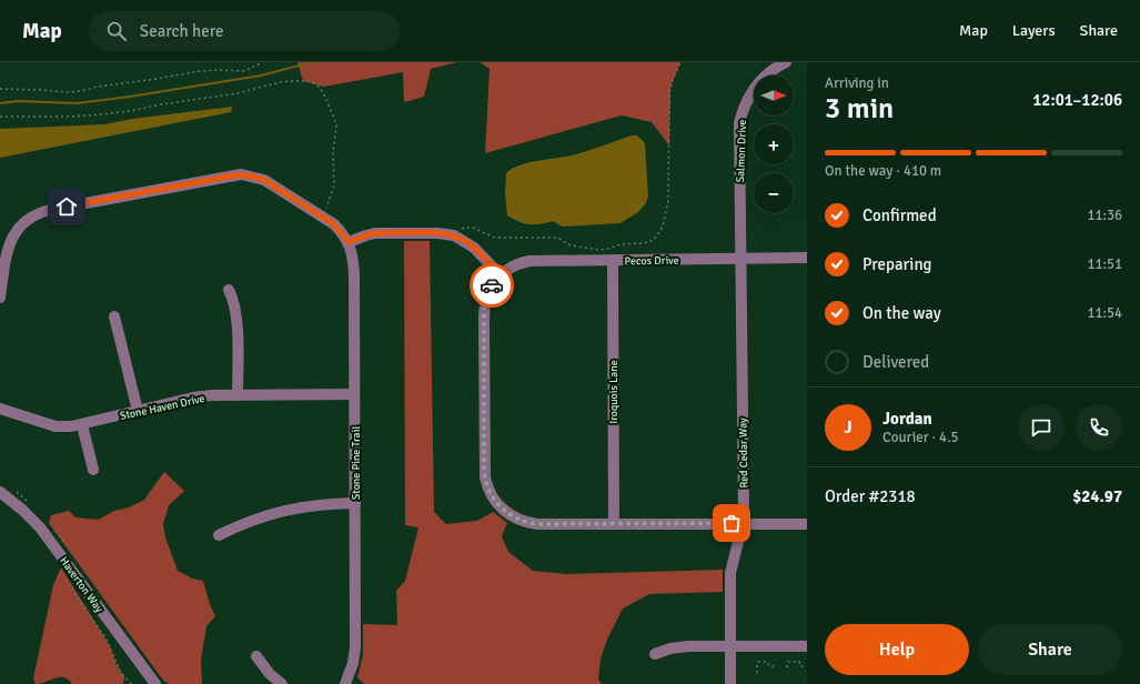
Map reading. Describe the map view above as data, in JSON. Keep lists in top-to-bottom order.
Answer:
{
  "streets": {
    "street": [
      "Salmon Drive",
      "Pecos Drive",
      "Iroquois Lane",
      "Stone Haven Drive",
      "Red Cedar Way",
      "Stone Pine Trail",
      "Haverton Way"
    ]
  },
  "crossings": [
    ["Salmon Drive", "Pecos Drive"],
    ["Salmon Drive", "Red Cedar Way"],
    ["Pecos Drive", "Iroquois Lane"],
    ["Pecos Drive", "Red Cedar Way"],
    ["Stone Haven Drive", "Stone Pine Trail"]
  ],
  "north": "right",
  "page": {
    "header": "Map",
    "search": "Search here",
    "nav": ["Map", "Layers", "Share"],
    "heading": ["3 min", "Arriving in", "12:01–12:06"],
    "panel": [
      "Jordan",
      "Courier · 4.5",
      "Order #2318",
      "$24.97"
    ],
    "map_buttons": ["+", "−"],
    "bar": "On the way · 410 m",
    "list": [
      ["Confirmed", "11:36"],
      ["Preparing", "11:51"],
      ["On the way", "11:54"],
      "Delivered"
    ],
    "round": "J",
    "buttons": ["Help", "Share"]
  }
}
